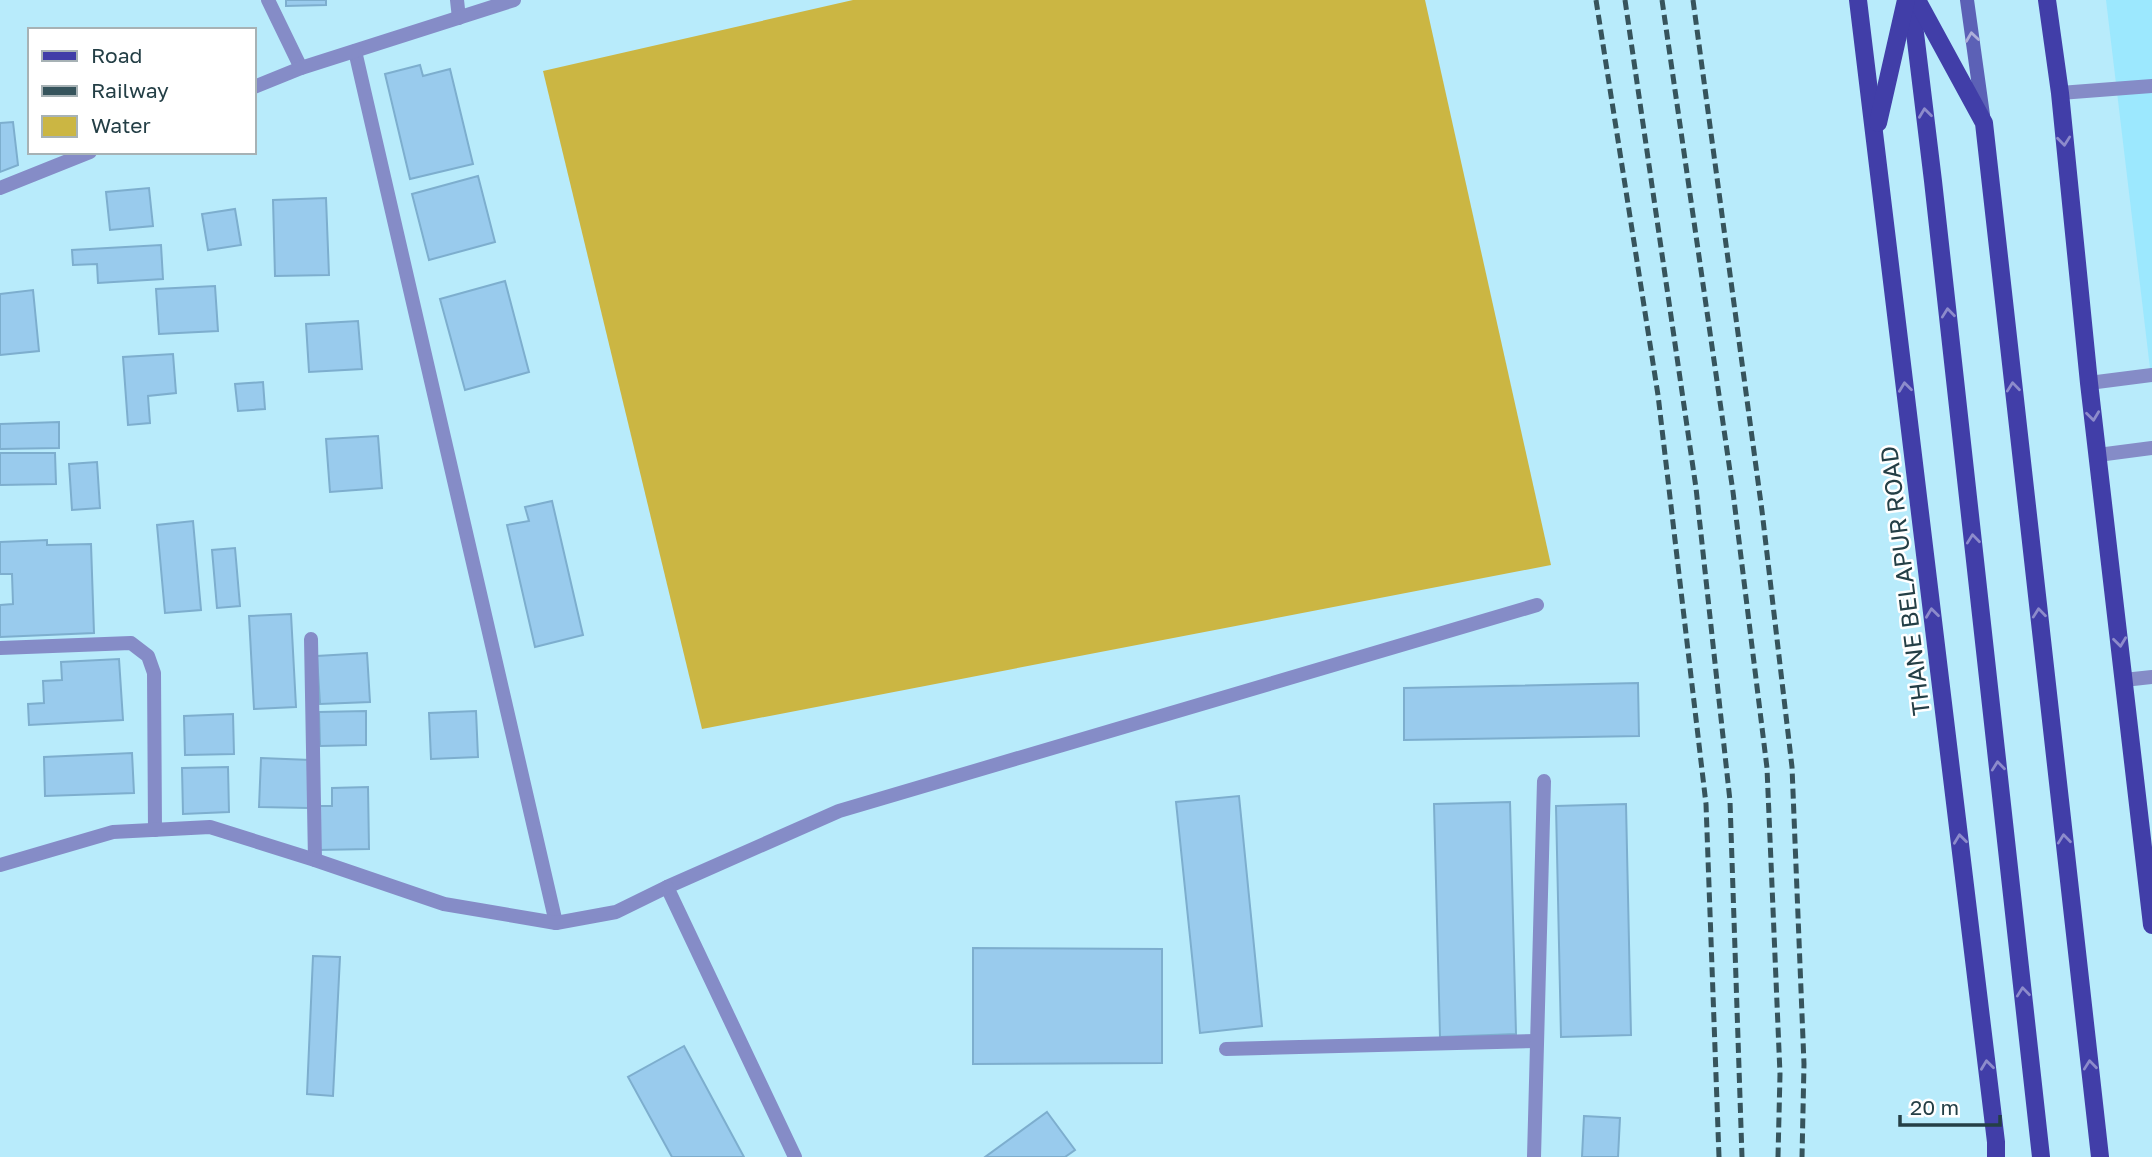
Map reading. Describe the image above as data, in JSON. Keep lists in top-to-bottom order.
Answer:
{
  "streets": {
    "main road": ["THANE BELAPUR ROAD"]
  },
  "legend": ["Road", "Railway", "Water"],
  "scale_bar": "20 m"
}
